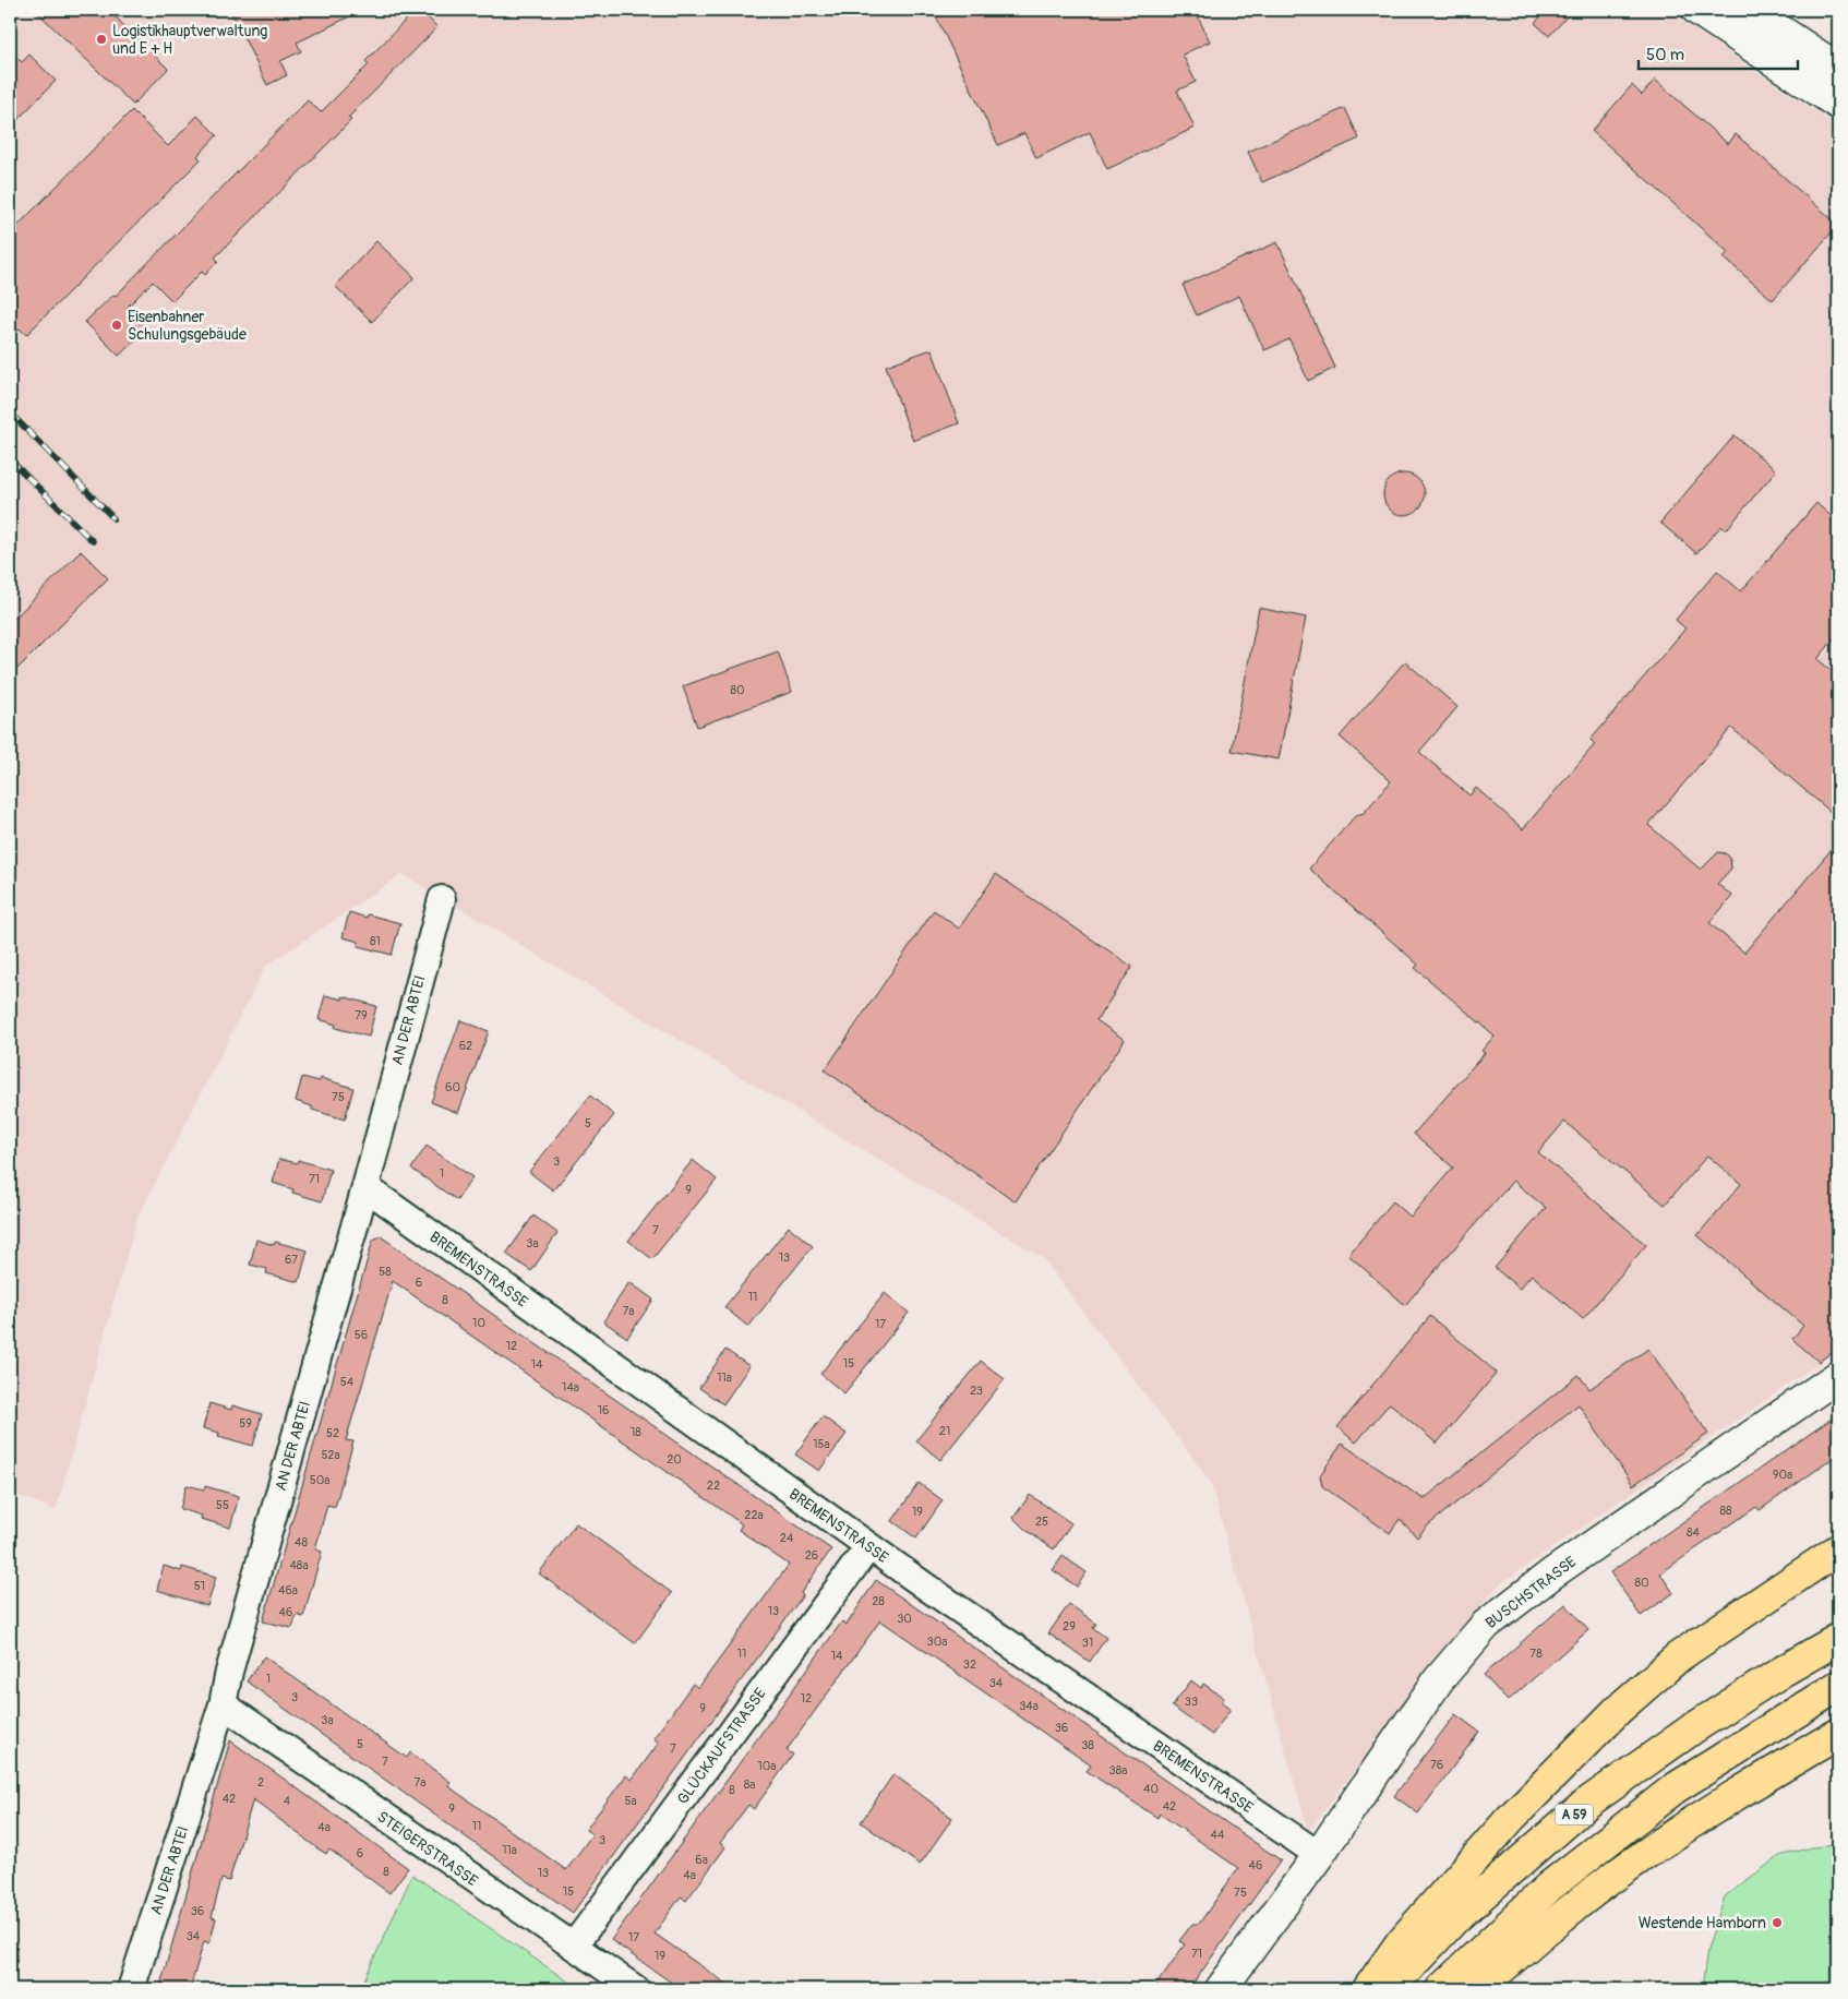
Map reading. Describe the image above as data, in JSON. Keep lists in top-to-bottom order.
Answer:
{
  "streets": {
    "highway": ["A 59"],
    "street": [
      "AN DER ABTEI",
      "BREMENSTRASSE",
      "BUSCHSTRASSE",
      "GLÜCKAUFSTRASSE",
      "STEIGERSTRASSE"
    ]
  },
  "crossings": [
    ["AN DER ABTEI", "BREMENSTRASSE"],
    ["AN DER ABTEI", "STEIGERSTRASSE"],
    ["BREMENSTRASSE", "BUSCHSTRASSE"],
    ["BREMENSTRASSE", "GLÜCKAUFSTRASSE"],
    ["GLÜCKAUFSTRASSE", "STEIGERSTRASSE"]
  ],
  "places": ["Logistikhauptverwaltung und E + H", "Eisenbahner Schulungsgebäude", "Westende Hamborn"],
  "house_numbers": [
    "80",
    "81",
    "79",
    "62",
    "60",
    "75",
    "5",
    "3",
    "1",
    "71",
    "9",
    "7",
    "3a",
    "13",
    "67",
    "58",
    "6",
    "11",
    "8",
    "7a",
    "10",
    "17",
    "56",
    "12",
    "15",
    "14",
    "11a",
    "54",
    "14a",
    "23",
    "16",
    "59",
    "21",
    "18",
    "52",
    "15a",
    "52a",
    "20",
    "90a",
    "50a",
    "22",
    "55",
    "88",
    "19",
    "22a",
    "25",
    "84",
    "24",
    "48",
    "26",
    "48a",
    "80",
    "51",
    "46a",
    "28",
    "13",
    "46",
    "30",
    "29",
    "30a",
    "31",
    "11",
    "78",
    "14",
    "32",
    "1",
    "34",
    "3",
    "12",
    "33",
    "34a",
    "9",
    "3a",
    "36",
    "5",
    "38",
    "7",
    "7",
    "76",
    "10a",
    "38a",
    "2",
    "7a",
    "8a",
    "40",
    "8",
    "42",
    "4",
    "5a",
    "42",
    "9",
    "11",
    "4a",
    "44",
    "3",
    "11a",
    "6",
    "6a",
    "46",
    "8",
    "13",
    "4a",
    "15",
    "75",
    "36",
    "34",
    "17",
    "71",
    "19"
  ],
  "scale_bar": "50 m"
}
